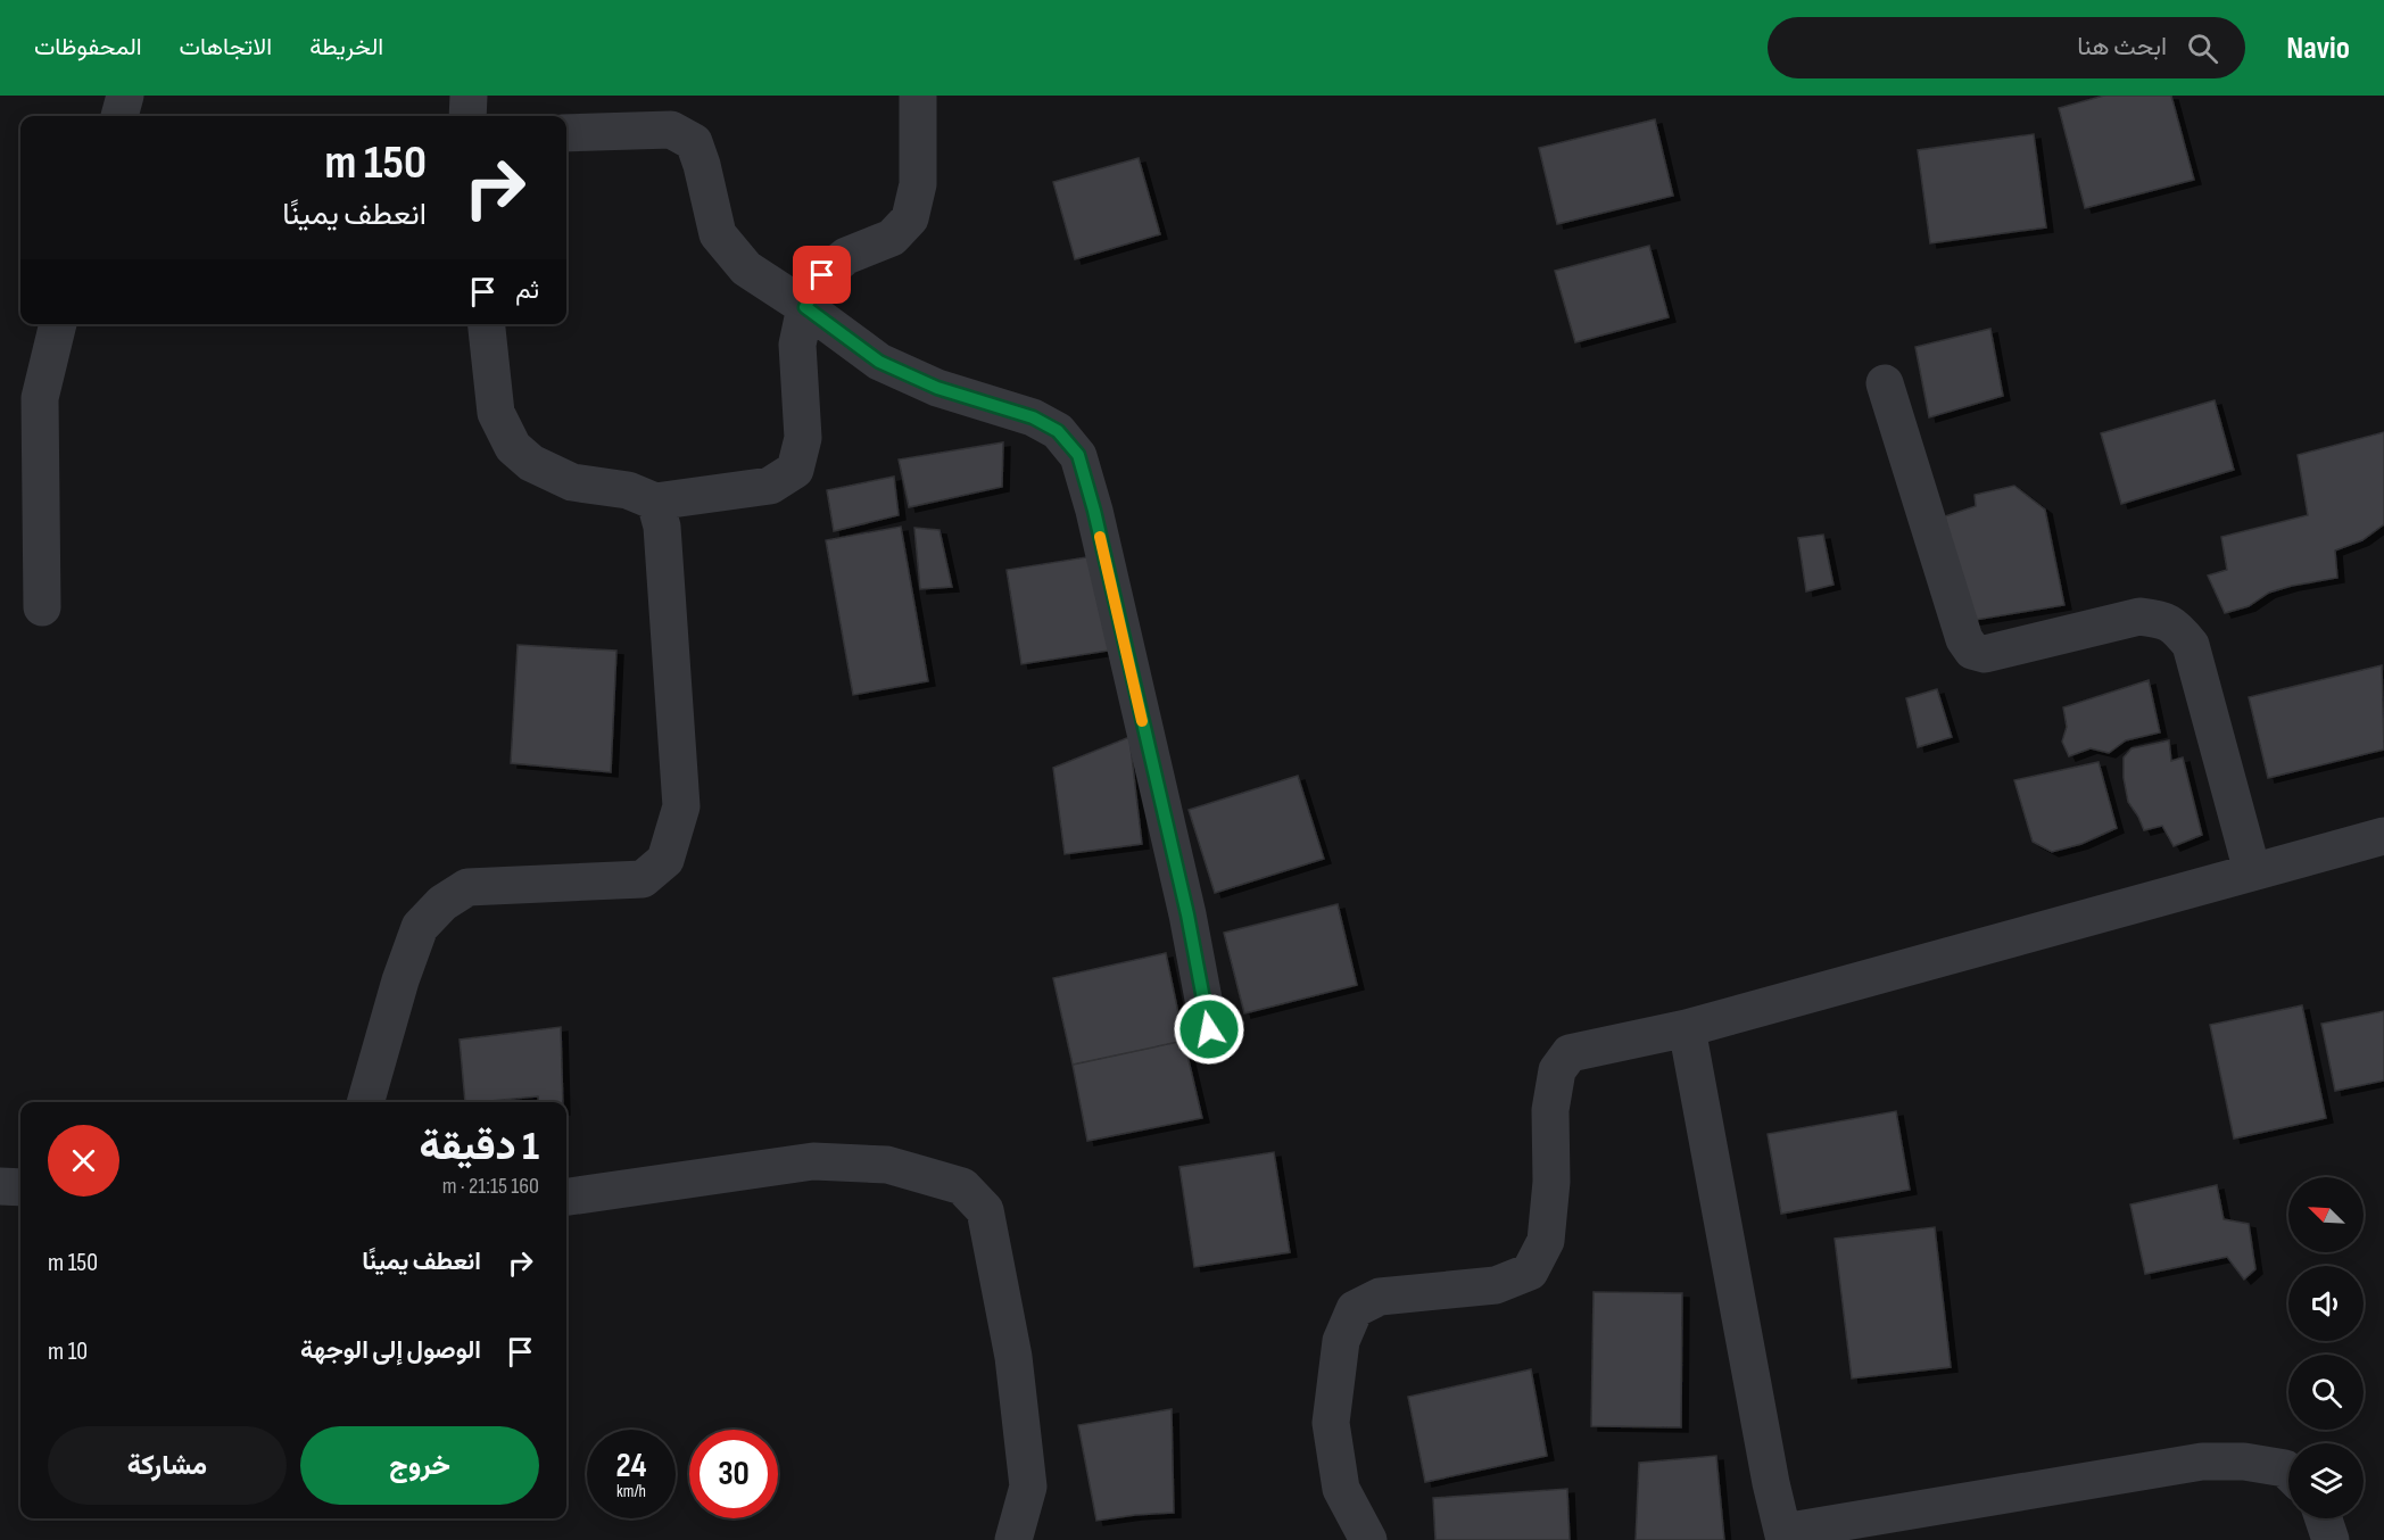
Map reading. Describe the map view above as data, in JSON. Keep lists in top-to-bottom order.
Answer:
{
  "north": "top left",
  "page": {
    "header": "Navio",
    "search": "ابحث هنا",
    "nav": ["الخريطة", "الاتجاهات", "المحفوظات"],
    "turn": ["150 m", "انعطف يمينًا"],
    "then": "ثم",
    "heading": ["1 دقيقة", "160 m · 21:15"],
    "list": [
      {
        "name": "انعطف يمينًا",
        "value": "150 m"
      },
      {
        "name": "الوصول إلى الوجهة",
        "value": "10 m"
      }
    ],
    "buttons": ["خروج", "مشاركة"],
    "speed": "24 km/h",
    "limit": "30"
  }
}
